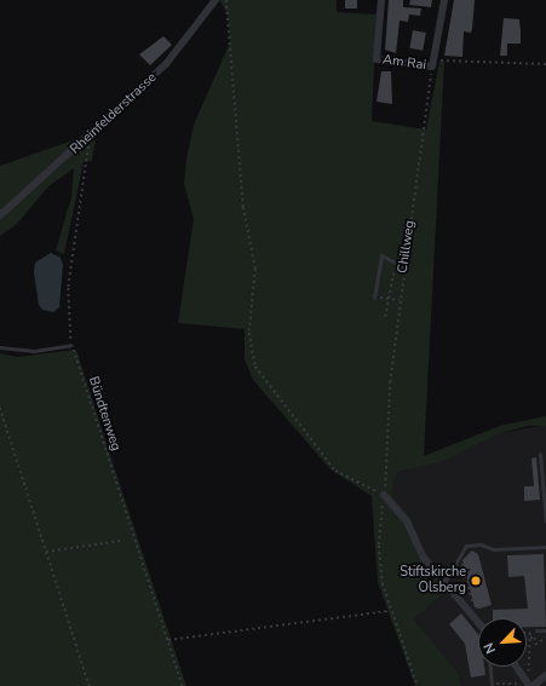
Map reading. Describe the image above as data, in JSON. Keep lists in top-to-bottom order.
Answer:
{
  "streets": {
    "street": ["Am Rai", "Rheinfelderstrasse"],
    "path": ["Chillweg", "Bündtenweg"]
  },
  "crossings": [
    ["Am Rai", "Chillweg"],
    ["Rheinfelderstrasse", "Bündtenweg"]
  ],
  "places": ["Stiftskirche Olsberg"],
  "north": "bottom left"
}
